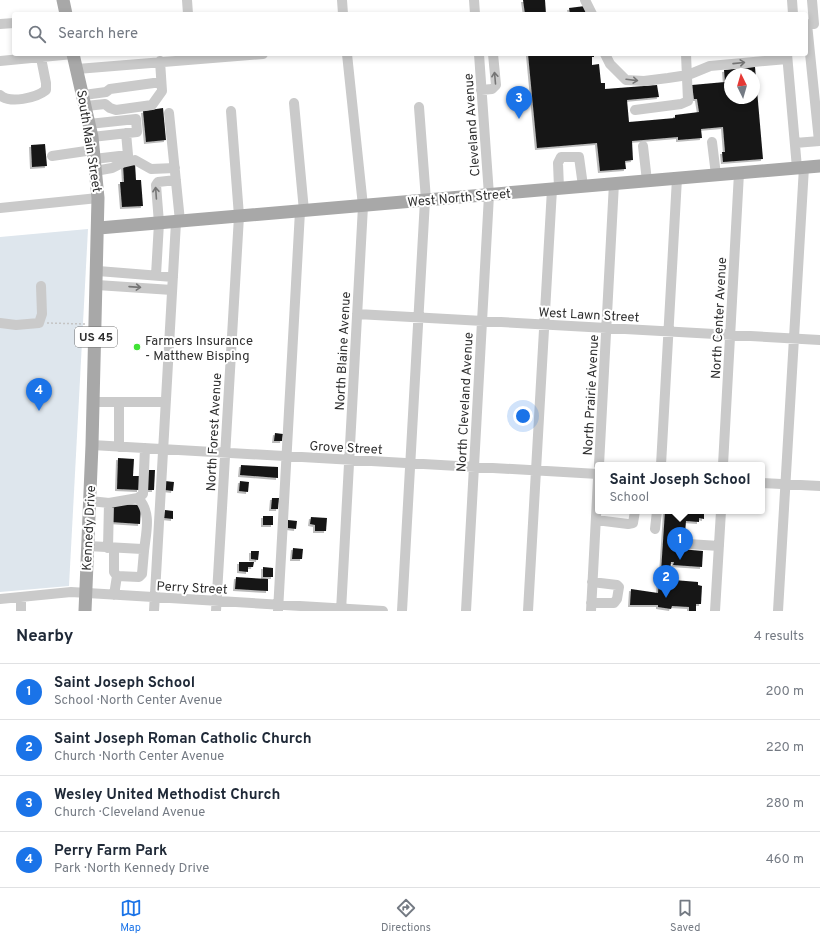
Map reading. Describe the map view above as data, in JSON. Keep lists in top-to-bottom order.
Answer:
{
  "streets": {
    "main road": [
      "South Main Street",
      "West North Street",
      "US 45",
      "Kennedy Drive"
    ],
    "street": [
      "Cleveland Avenue",
      "West Lawn Street",
      "North Center Avenue",
      "North Blaine Avenue",
      "North Prairie Avenue",
      "North Cleveland Avenue",
      "North Forest Avenue",
      "Grove Street",
      "Perry Street"
    ]
  },
  "crossings": [
    ["Cleveland Avenue", "West North Street"],
    ["Cleveland Avenue", "North Cleveland Avenue"],
    ["South Main Street", "West North Street"],
    ["South Main Street", "US 45"],
    ["West North Street", "North Center Avenue"],
    ["West North Street", "US 45"],
    ["West North Street", "North Blaine Avenue"],
    ["West North Street", "North Prairie Avenue"],
    ["West North Street", "North Cleveland Avenue"],
    ["West North Street", "North Forest Avenue"],
    ["West Lawn Street", "North Center Avenue"],
    ["West Lawn Street", "North Blaine Avenue"],
    ["West Lawn Street", "North Prairie Avenue"],
    ["West Lawn Street", "North Cleveland Avenue"],
    ["US 45", "Grove Street"],
    ["US 45", "Kennedy Drive"],
    ["North Blaine Avenue", "Grove Street"],
    ["North Blaine Avenue", "Perry Street"],
    ["North Cleveland Avenue", "Grove Street"],
    ["North Forest Avenue", "Grove Street"],
    ["North Forest Avenue", "Perry Street"],
    ["Grove Street", "Kennedy Drive"],
    ["Kennedy Drive", "Perry Street"]
  ],
  "places": ["Farmers Insurance - Matthew Bisping"],
  "north": "top",
  "page": {
    "search": "Search here",
    "pins": [
      "3",
      "4",
      "1",
      "2"
    ],
    "popup": ["Saint Joseph School", "School"],
    "heading": ["Nearby", "4 results"],
    "list": [
      {
        "mark": "1",
        "name": "Saint Joseph School",
        "note": "School · North Center Avenue",
        "value": "200 m"
      },
      {
        "mark": "2",
        "name": "Saint Joseph Roman Catholic Church",
        "note": "Church · North Center Avenue",
        "value": "220 m"
      },
      {
        "mark": "3",
        "name": "Wesley United Methodist Church",
        "note": "Church · Cleveland Avenue",
        "value": "280 m"
      },
      {
        "mark": "4",
        "name": "Perry Farm Park",
        "note": "Park · North Kennedy Drive",
        "value": "460 m"
      }
    ],
    "nav": ["Map", "Directions", "Saved"]
  }
}
